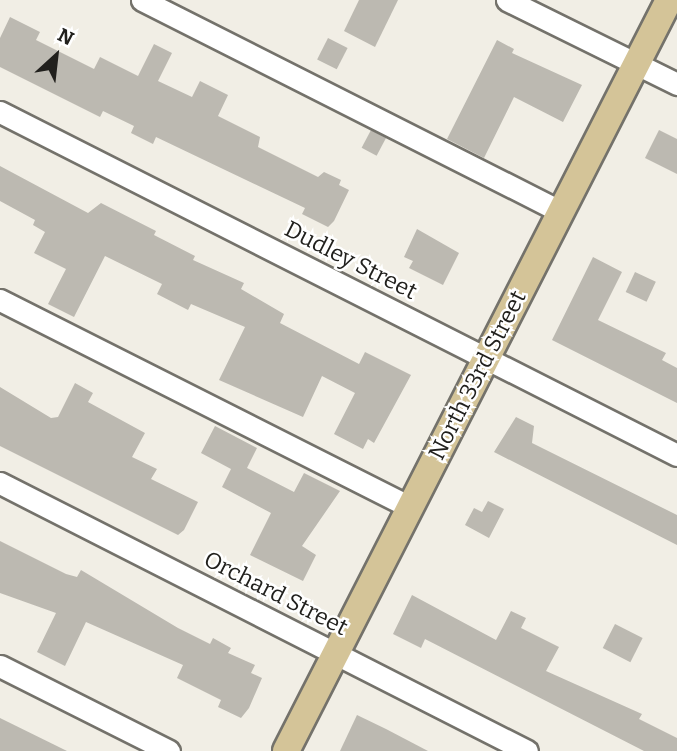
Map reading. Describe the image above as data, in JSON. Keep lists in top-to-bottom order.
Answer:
{
  "streets": {
    "main road": ["North 33rd Street"],
    "street": ["Dudley Street", "Orchard Street"]
  },
  "crossings": [
    ["Dudley Street", "North 33rd Street"],
    ["North 33rd Street", "Orchard Street"]
  ],
  "north": "top right"
}
